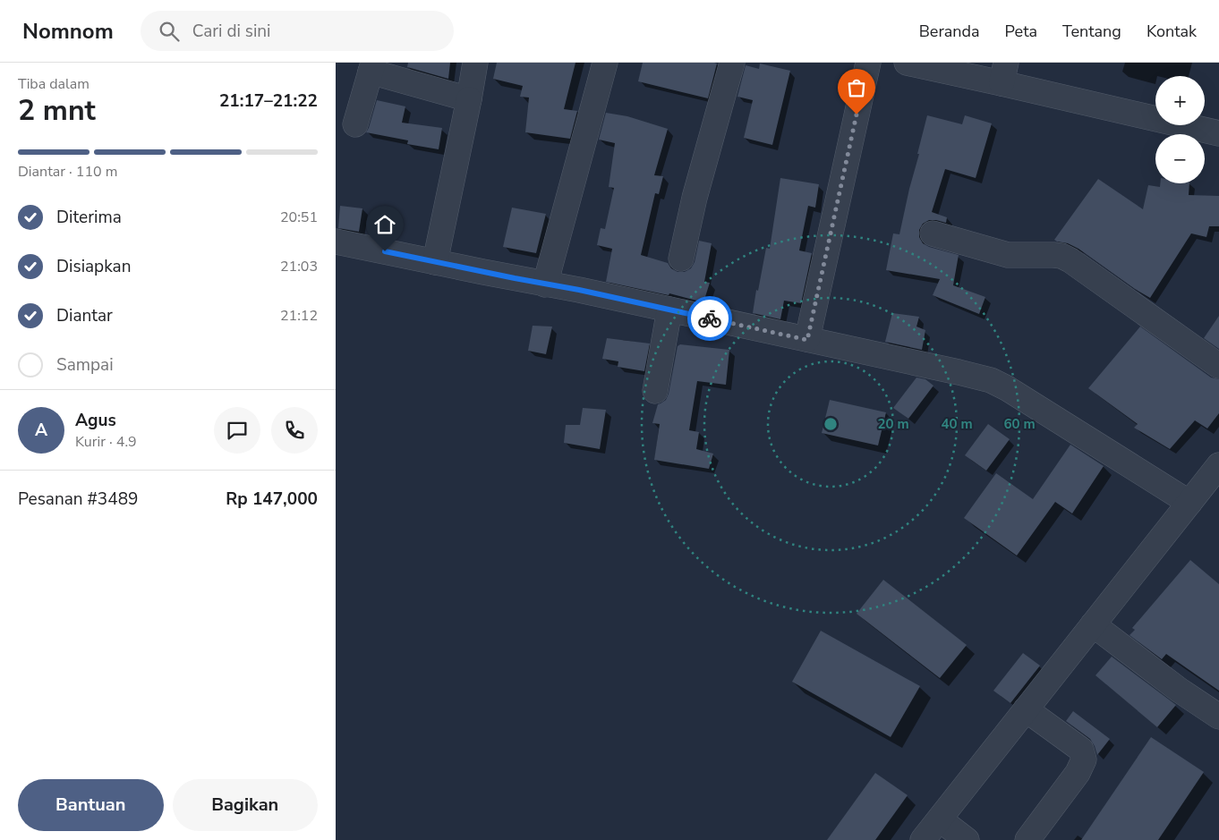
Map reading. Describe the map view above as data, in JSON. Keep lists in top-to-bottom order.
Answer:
{
  "page": {
    "header": "Nomnom",
    "search": "Cari di sini",
    "nav": [
      "Beranda",
      "Peta",
      "Tentang",
      "Kontak"
    ],
    "heading": ["2 mnt", "Tiba dalam", "21:17–21:22"],
    "panel": [
      "Agus",
      "Kurir · 4.9",
      "Pesanan #3489",
      "Rp 147,000"
    ],
    "map_buttons": ["+", "−"],
    "bar": "Diantar · 110 m",
    "list": [
      ["Diterima", "20:51"],
      ["Disiapkan", "21:03"],
      ["Diantar", "21:12"],
      "Sampai"
    ],
    "round": "A",
    "buttons": ["Bantuan", "Bagikan"]
  },
  "rings": ["20 m", "40 m", "60 m"]
}
